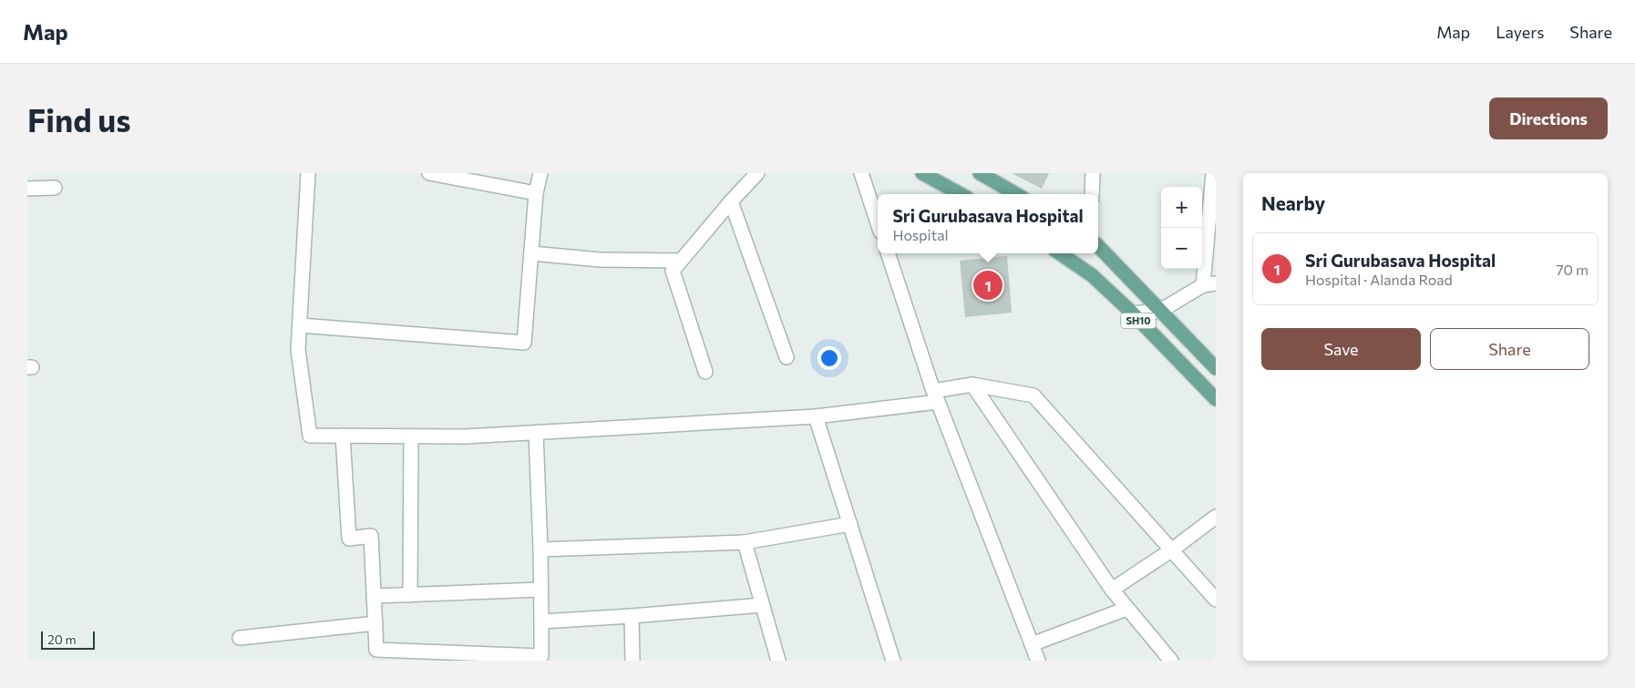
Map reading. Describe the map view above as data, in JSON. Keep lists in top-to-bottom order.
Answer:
{
  "streets": {
    "main road": ["SH10"]
  },
  "scale_bar": "20 m",
  "page": {
    "header": "Map",
    "nav": ["Map", "Layers", "Share"],
    "buttons": [
      "Directions",
      ["Save", "Share"]
    ],
    "title": "Find us",
    "heading": "Nearby",
    "map_buttons": ["+", "−"],
    "popup": ["Sri Gurubasava Hospital", "Hospital"],
    "list": [
      {
        "mark": "1",
        "name": "Sri Gurubasava Hospital",
        "note": "Hospital · Alanda Road",
        "value": "70 m"
      }
    ],
    "pins": "1",
    "scale": "20 m"
  }
}
